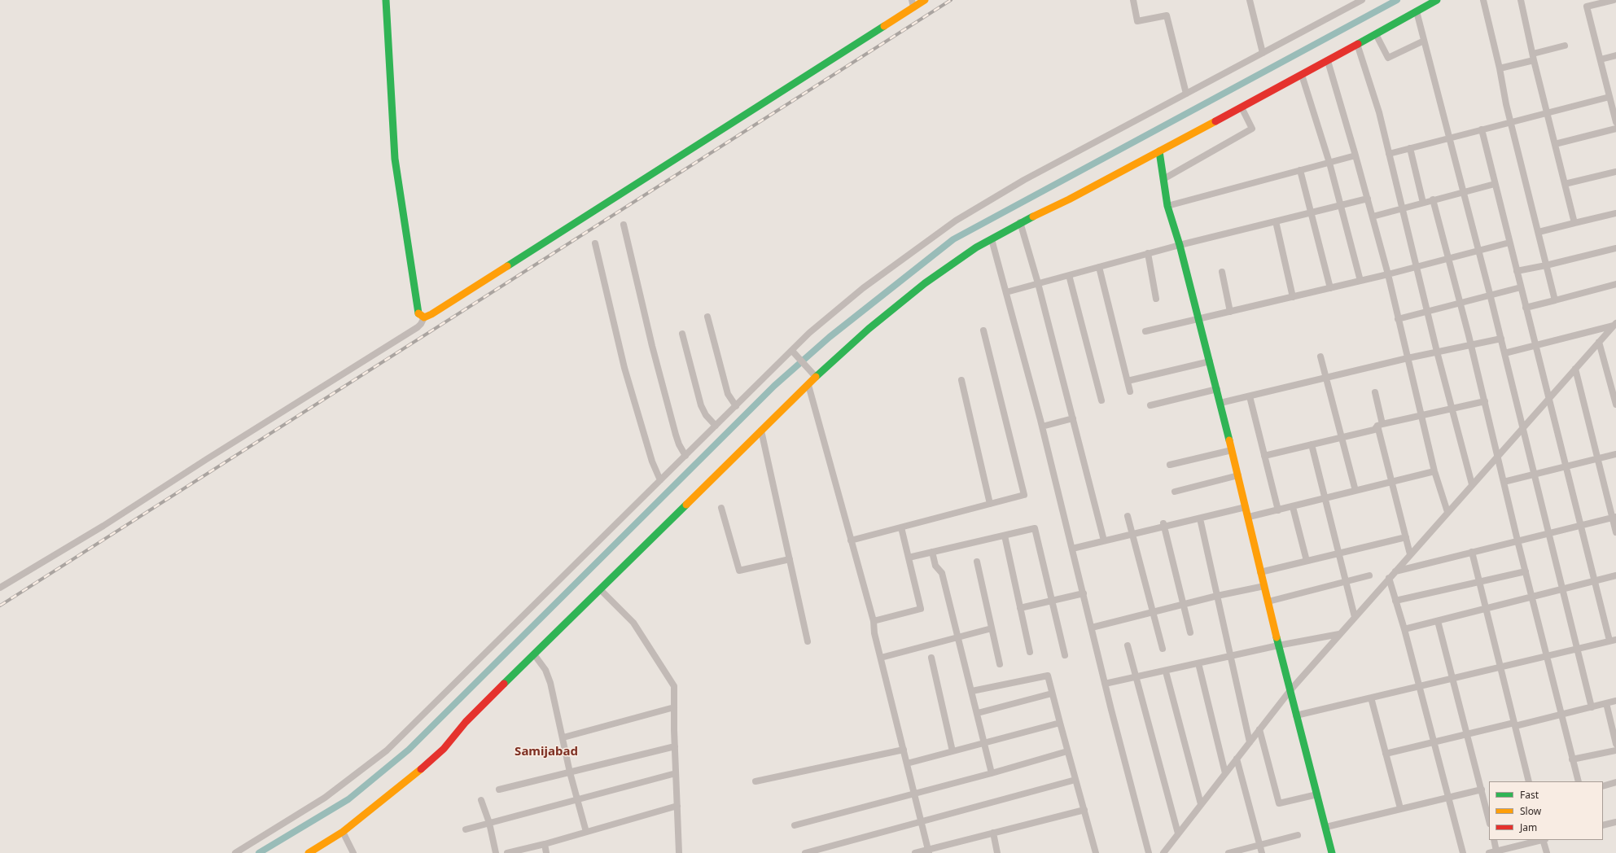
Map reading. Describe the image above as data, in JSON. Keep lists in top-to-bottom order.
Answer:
{
  "districts": ["Samijabad"],
  "legend": ["Fast", "Slow", "Jam"]
}
